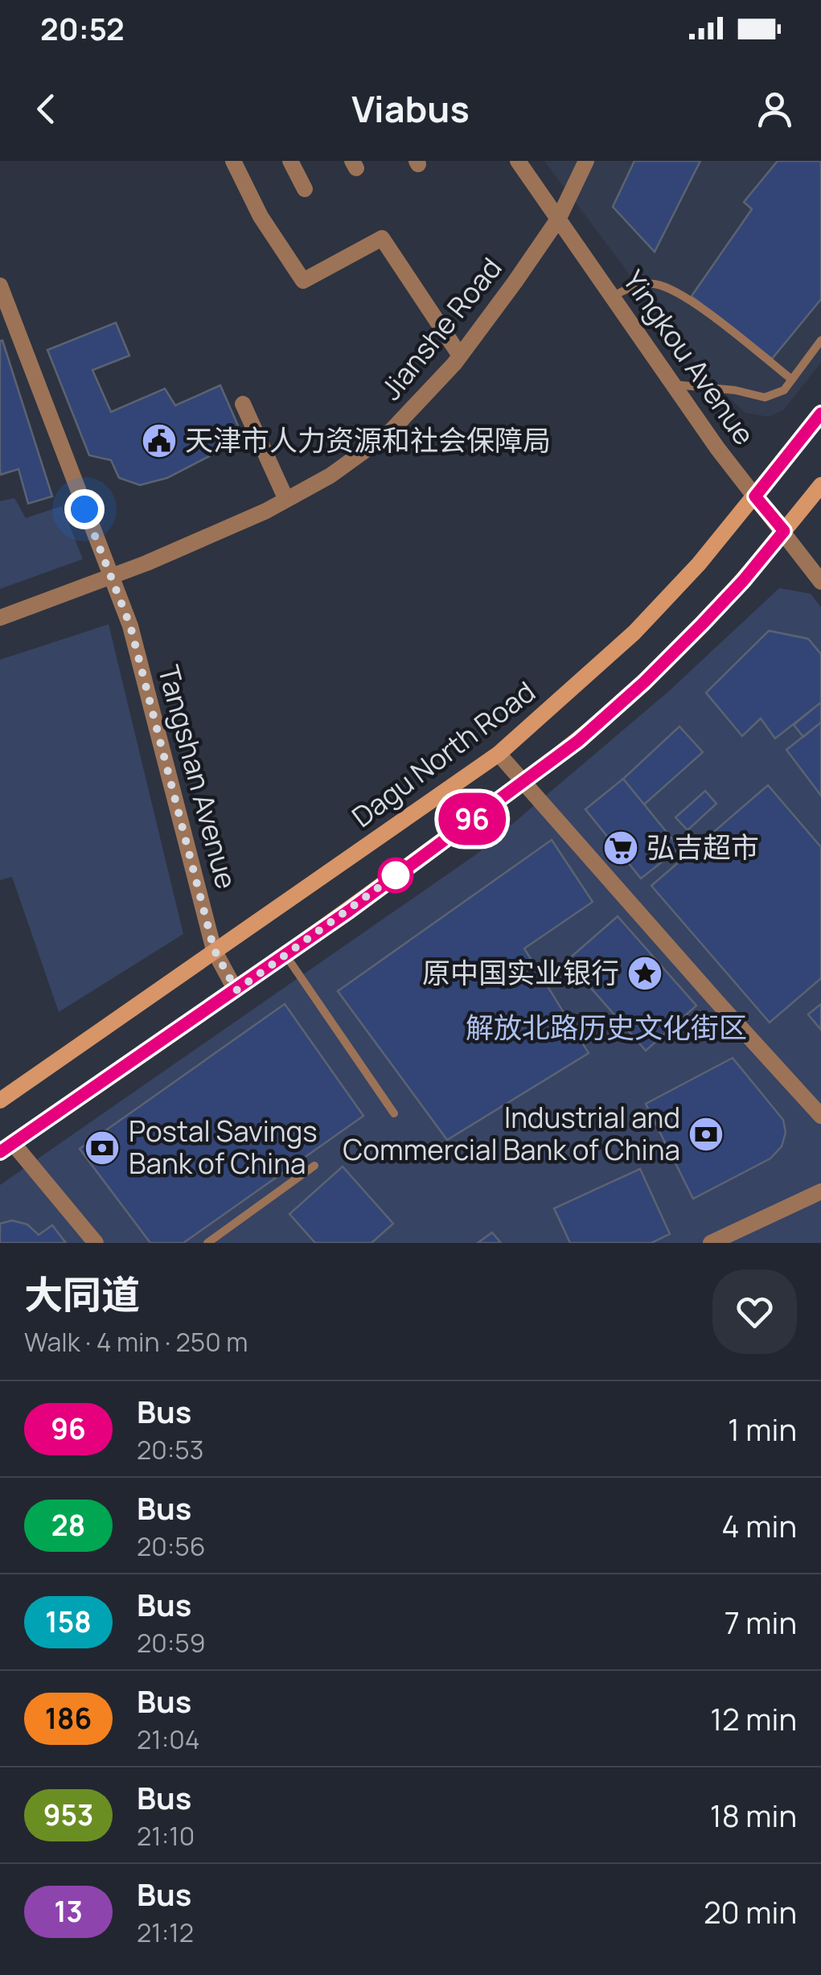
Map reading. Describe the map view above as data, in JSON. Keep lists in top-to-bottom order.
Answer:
{
  "streets": {
    "main road": ["Dagu North Road"],
    "street": ["Jianshe Road", "Yingkou Avenue", "Tangshan Avenue"]
  },
  "crossings": [
    ["Jianshe Road", "Yingkou Avenue"],
    ["Jianshe Road", "Tangshan Avenue"],
    ["Yingkou Avenue", "Dagu North Road"],
    ["Dagu North Road", "Tangshan Avenue"]
  ],
  "parks": ["解放北路历史文化街区"],
  "places": {
    "public building": ["天津市人力资源和社会保障局"],
    "supermarket": ["弘吉超市"],
    "place": ["原中国实业银行"],
    "bank": ["Industrial and Commercial Bank of China", "Postal Savings Bank of China"]
  },
  "lines": ["bus line 96"],
  "page": {
    "status": "20:52",
    "header": "Viabus",
    "on_map": "96",
    "heading": ["大同道", "Walk · 4 min · 250 m"],
    "list": [
      {
        "mark": "96",
        "name": "Bus",
        "note": "20:53",
        "value": "1 min"
      },
      {
        "mark": "28",
        "name": "Bus",
        "note": "20:56",
        "value": "4 min"
      },
      {
        "mark": "158",
        "name": "Bus",
        "note": "20:59",
        "value": "7 min"
      },
      {
        "mark": "186",
        "name": "Bus",
        "note": "21:04",
        "value": "12 min"
      },
      {
        "mark": "953",
        "name": "Bus",
        "note": "21:10",
        "value": "18 min"
      },
      {
        "mark": "13",
        "name": "Bus",
        "note": "21:12",
        "value": "20 min"
      }
    ]
  }
}
